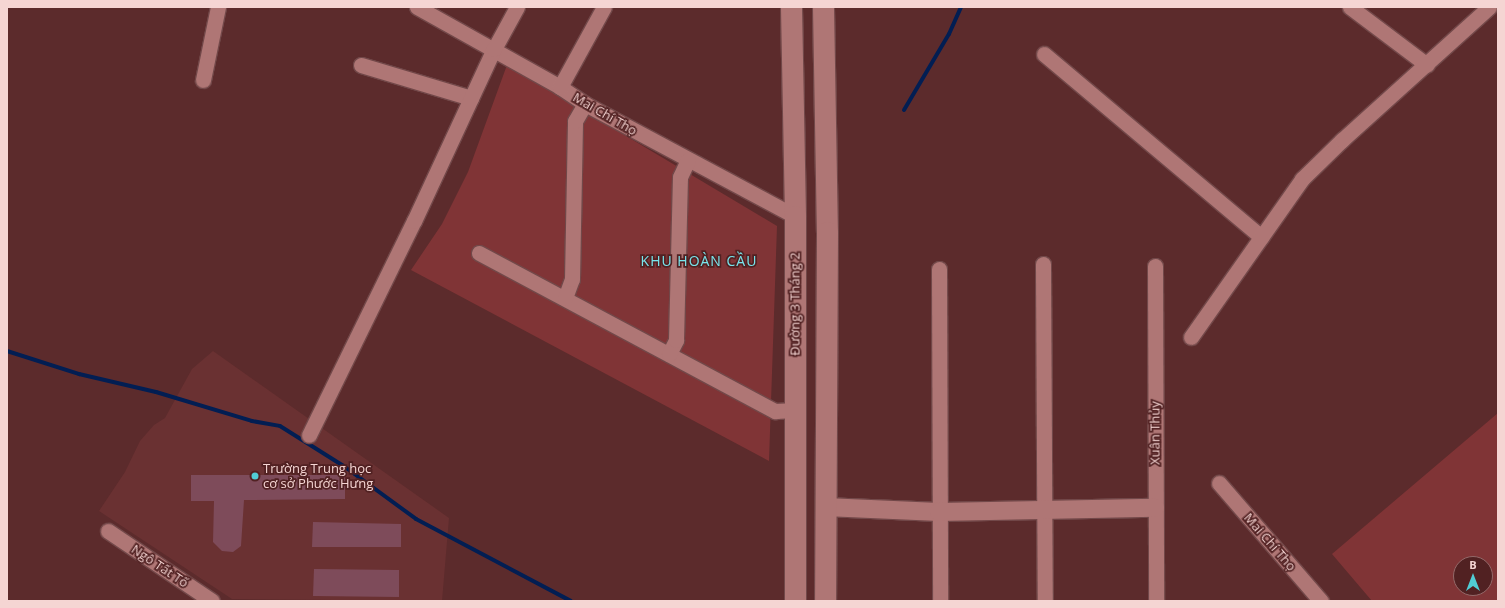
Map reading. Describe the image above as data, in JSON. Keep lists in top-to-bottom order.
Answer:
{
  "streets": {
    "main road": ["Đường 3 Tháng 2"],
    "street": ["Mai Chí Thọ", "Xuân Thủy", "Ngô Tất Tố"]
  },
  "crossings": [
    ["Mai Chí Thọ", "Đường 3 Tháng 2"]
  ],
  "districts": ["KHU HOÀN CẦU"],
  "places": ["Trường Trung học cơ sở Phước Hưng"],
  "north": "top"
}
